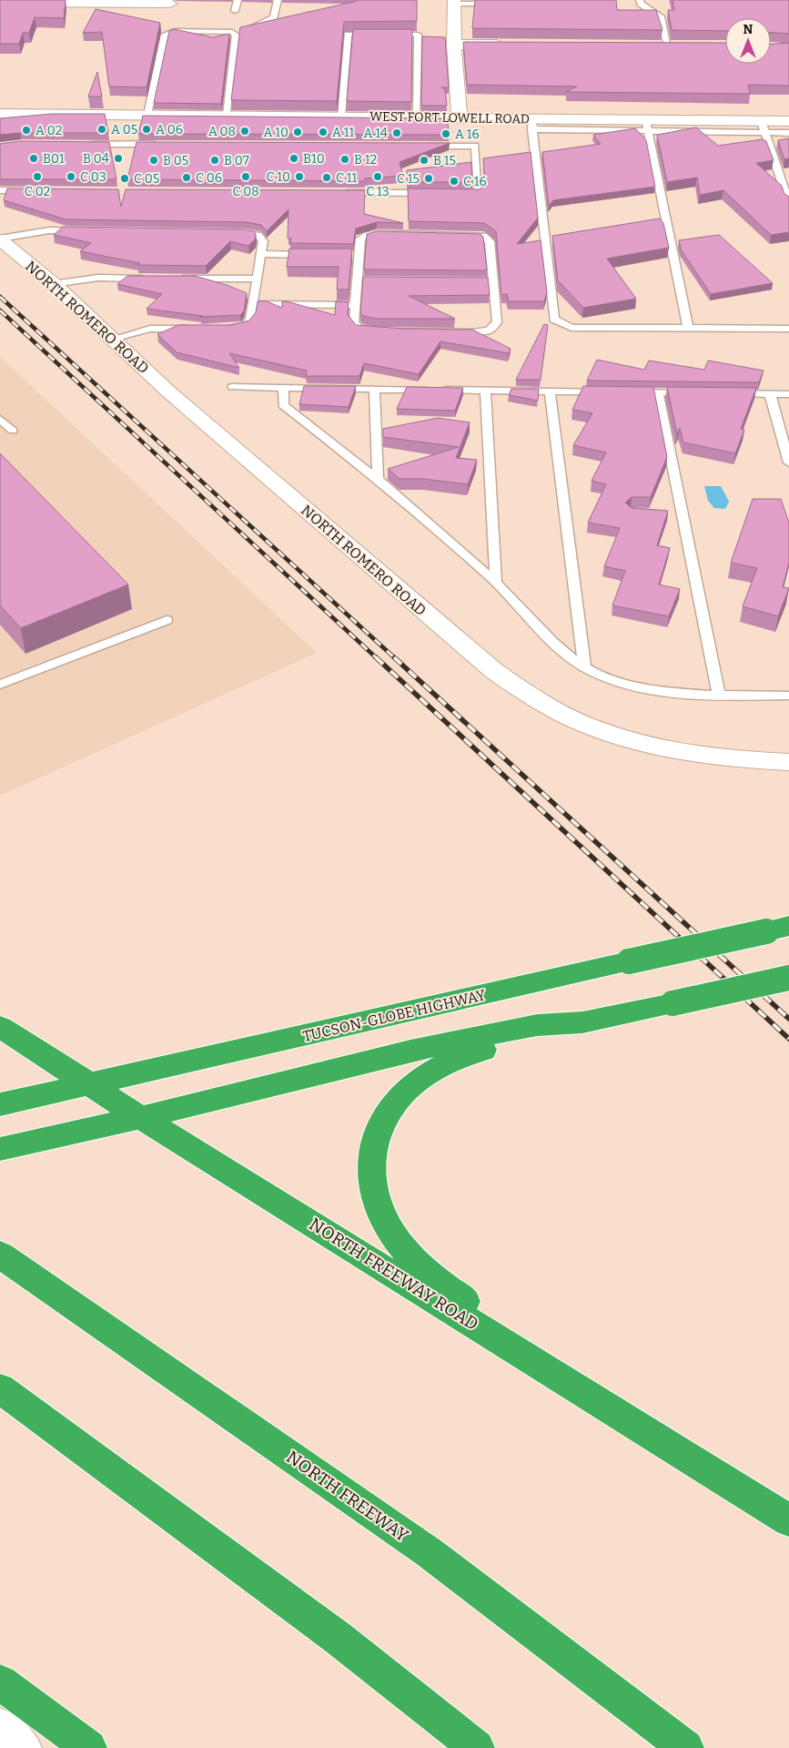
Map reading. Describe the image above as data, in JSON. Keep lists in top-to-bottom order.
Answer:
{
  "streets": {
    "highway": ["TUCSON-GLOBE HIGHWAY", "NORTH FREEWAY ROAD", "NORTH FREEWAY"],
    "street": ["WEST FORT LOWELL ROAD", "NORTH ROMERO ROAD"]
  },
  "crossings": [
    ["TUCSON-GLOBE HIGHWAY", "NORTH FREEWAY ROAD"]
  ],
  "places": [
    "A 05",
    "A 06",
    "A 02",
    "A 08",
    "A 10",
    "A 11",
    "A 14",
    "A 16",
    "B01",
    "B 04",
    "B10",
    "B 12",
    "B 05",
    "B 07",
    "B 15",
    "C 02",
    "C 03",
    "C 08",
    "C 10",
    "C 13",
    "C 06",
    "C 11",
    "C 05",
    "C 15",
    "C 16"
  ],
  "north": "top"
}
